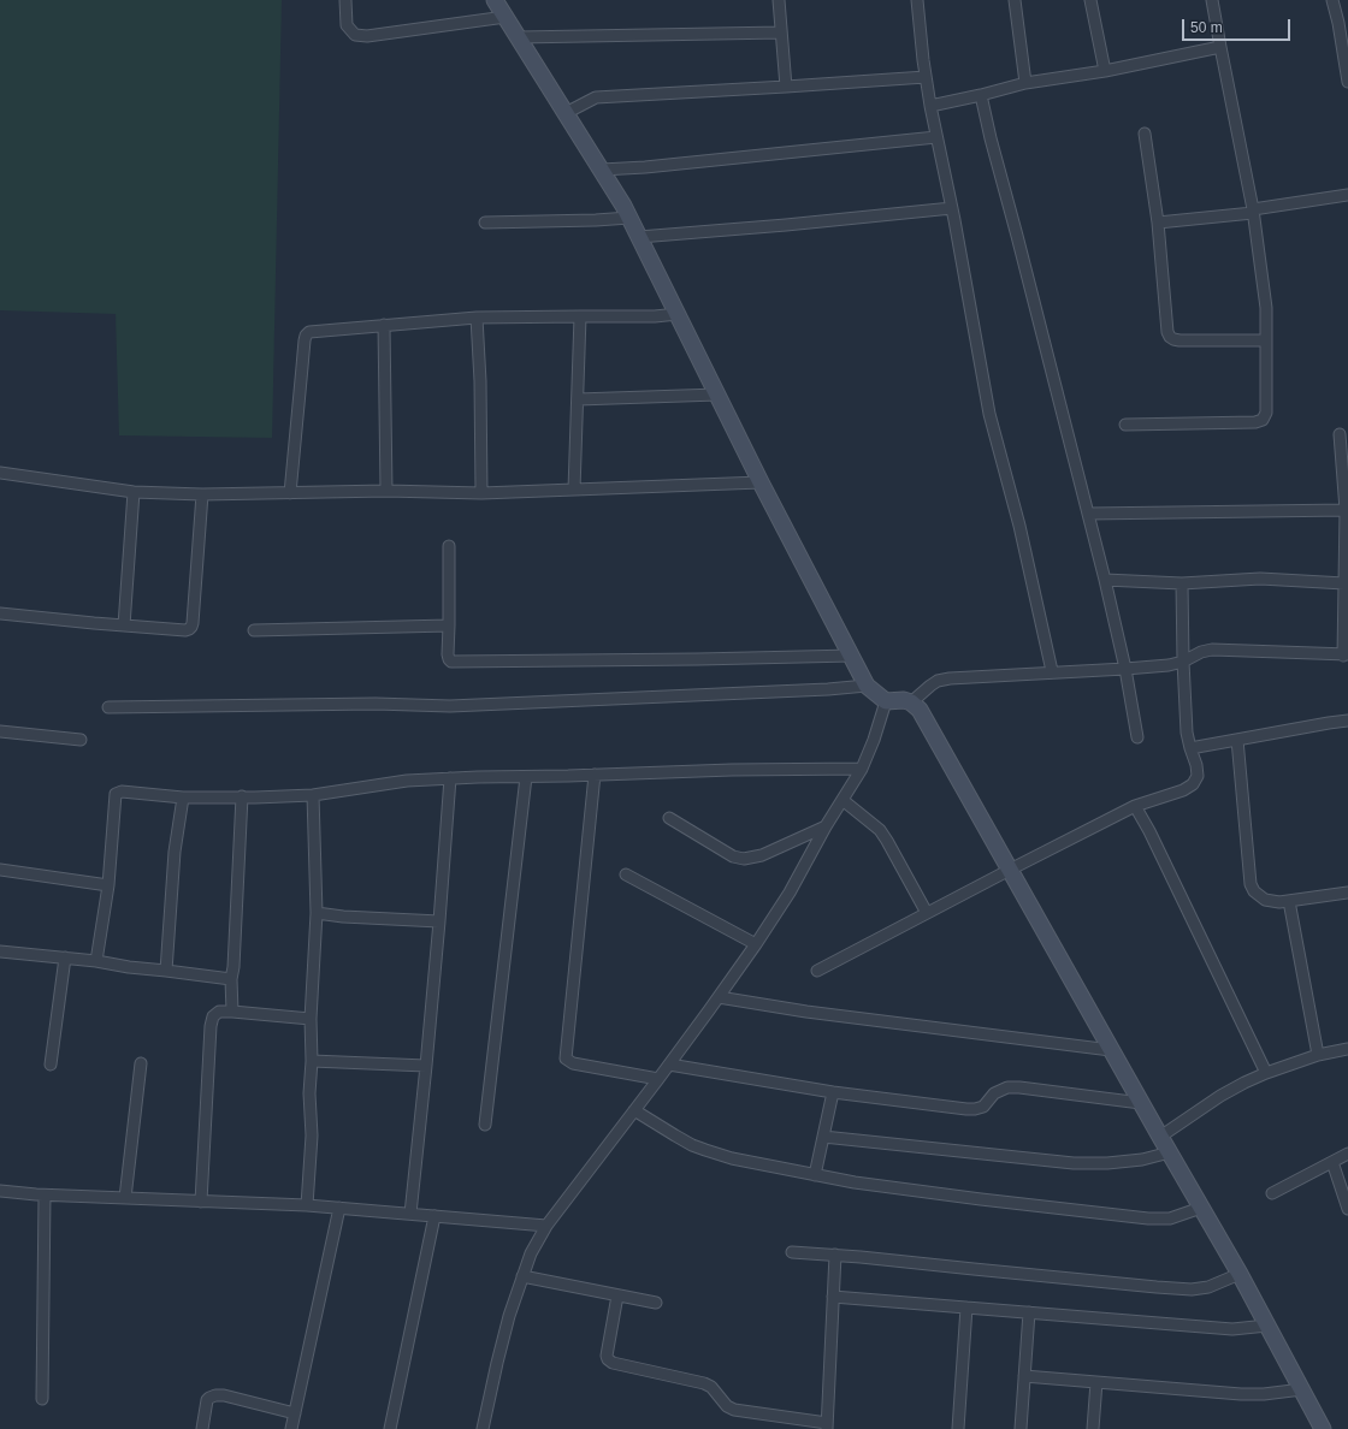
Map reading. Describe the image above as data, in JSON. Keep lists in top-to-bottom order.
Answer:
{
  "scale_bar": "50 m"
}
